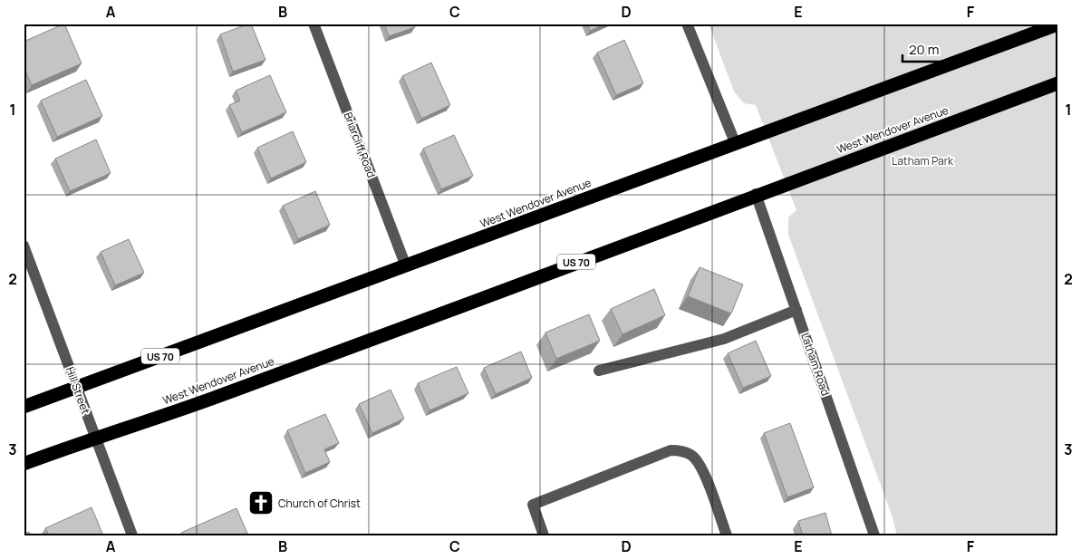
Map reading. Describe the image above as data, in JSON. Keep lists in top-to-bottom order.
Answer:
{
  "streets": {
    "highway": ["West Wendover Avenue", "US 70"],
    "street": ["Briarcliff Road", "Latham Road", "Hill Street"]
  },
  "crossings": [
    ["West Wendover Avenue", "Briarcliff Road"],
    ["West Wendover Avenue", "Latham Road"],
    ["West Wendover Avenue", "Hill Street"]
  ],
  "parks": ["Latham Park"],
  "places": {
    "church": ["Church of Christ"]
  },
  "scale_bar": "20 m",
  "grid": {
    "columns": [
      "A",
      "B",
      "C",
      "D",
      "E",
      "F"
    ],
    "rows": ["1", "2", "3"]
  }
}
